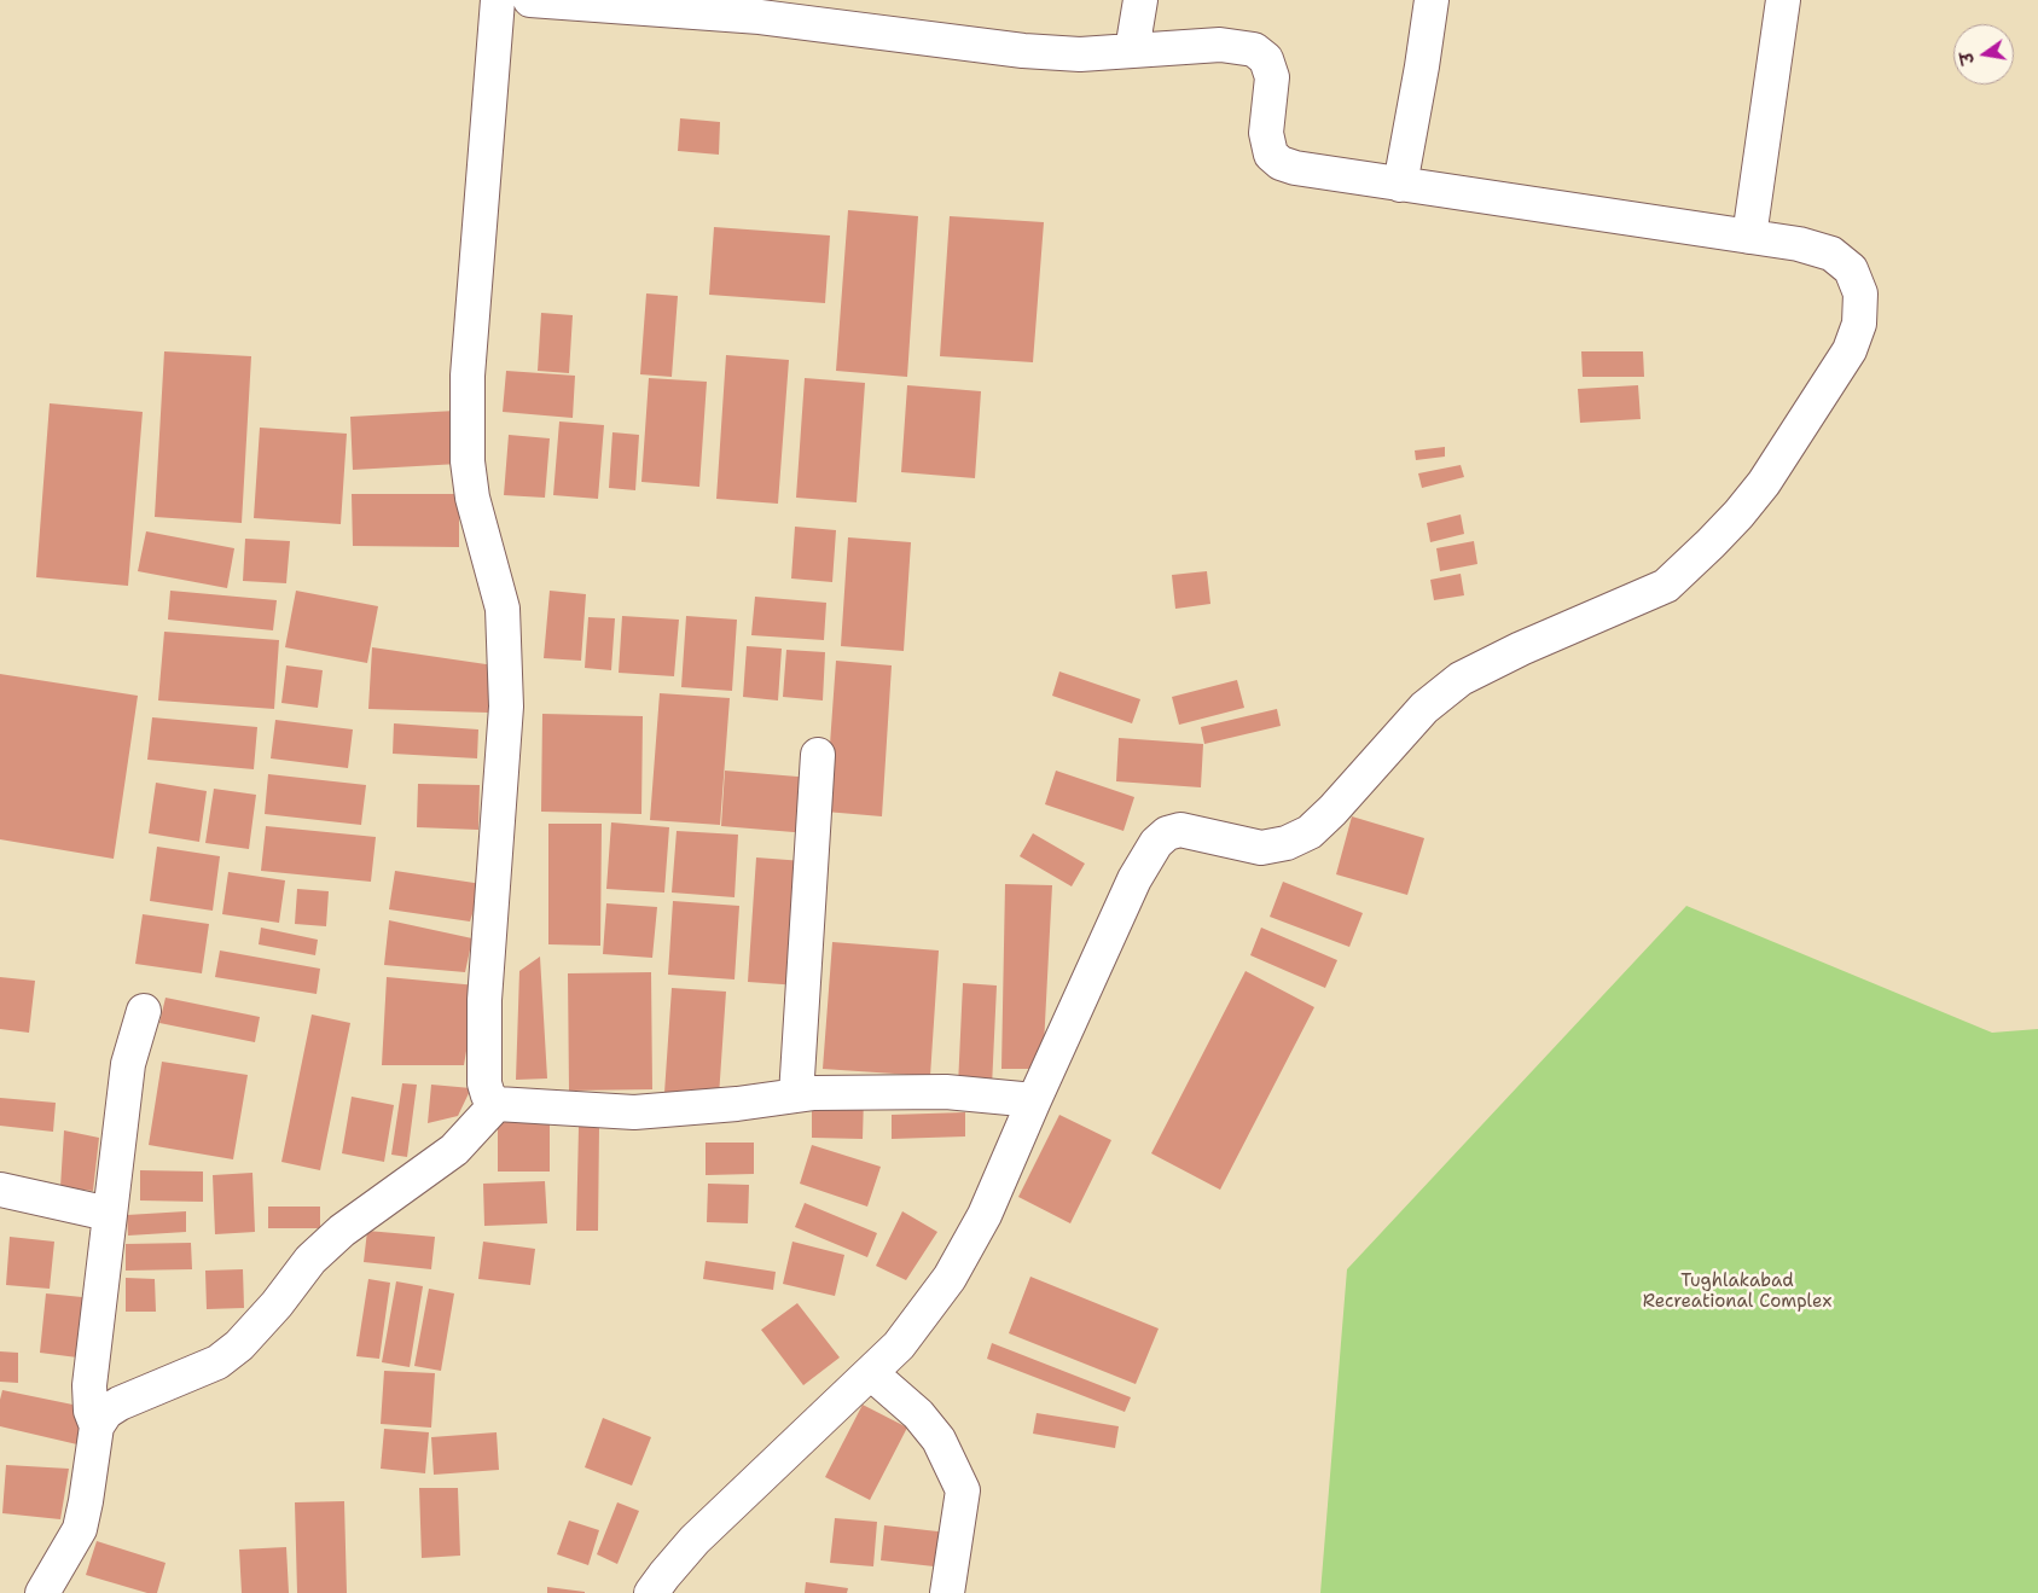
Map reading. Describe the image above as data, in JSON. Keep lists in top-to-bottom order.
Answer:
{
  "parks": ["Tughlakabad Recreational Complex"],
  "north": "left"
}
